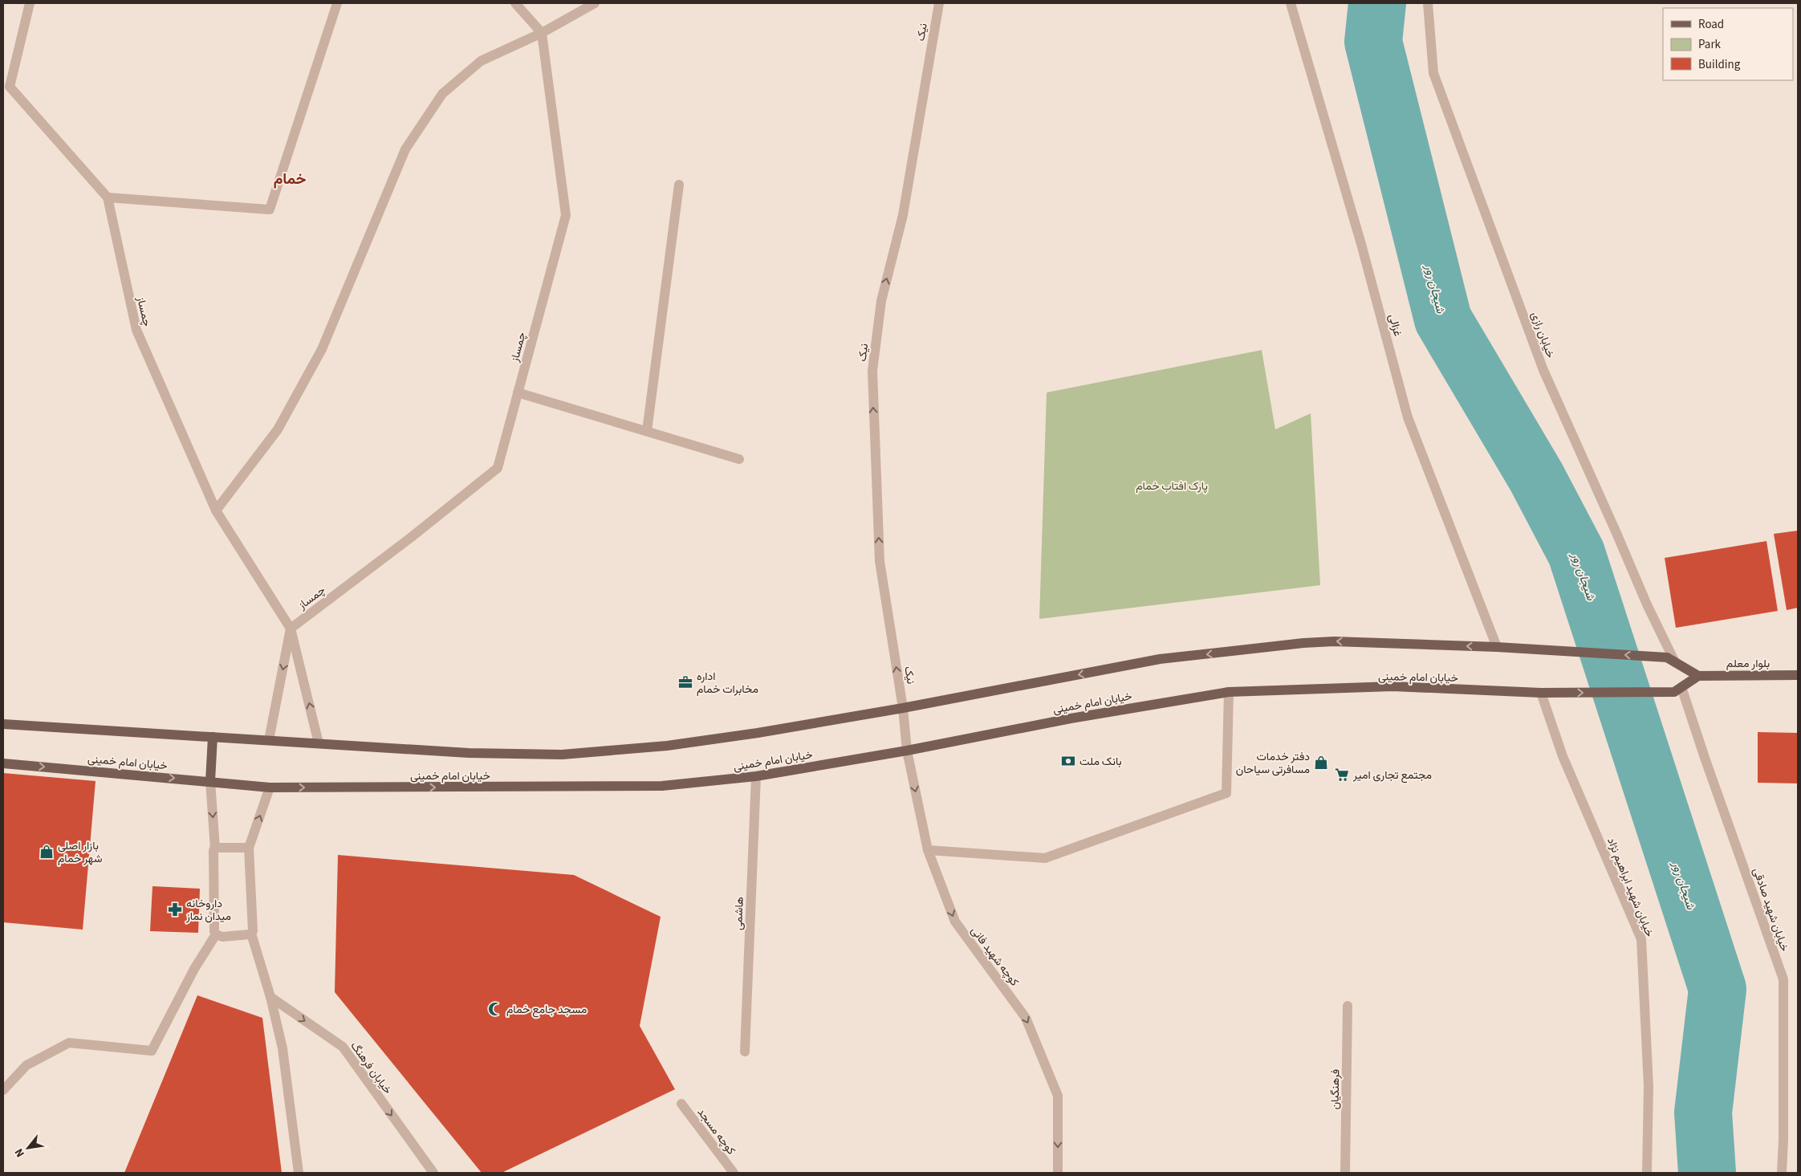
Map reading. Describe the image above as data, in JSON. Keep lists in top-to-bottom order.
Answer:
{
  "streets": {
    "main road": ["بلوار معلم", "خیابان امام خمینی"],
    "street": [
      "نیک",
      "چمساز",
      "غزالی",
      "خیابان رازی",
      "خیابان شهید ابراهیم نژاد",
      "خیابان شهید صادقی",
      "هاشمی",
      "کوچه شهید فانی",
      "خیابان فرهنگ",
      "فرهنگیان",
      "کوچه مسجد"
    ]
  },
  "crossings": [
    ["نیک", "خیابان امام خمینی"],
    ["نیک", "کوچه شهید فانی"],
    ["چمساز", "خیابان امام خمینی"],
    ["غزالی", "خیابان امام خمینی"],
    ["خیابان رازی", "خیابان امام خمینی"],
    ["خیابان امام خمینی", "خیابان شهید ابراهیم نژاد"],
    ["خیابان امام خمینی", "خیابان شهید صادقی"],
    ["خیابان امام خمینی", "هاشمی"],
    ["خیابان امام خمینی", "کوچه شهید فانی"]
  ],
  "one_way": ["نیک", "کوچه شهید فانی", "خیابان فرهنگ"],
  "districts": ["خمام"],
  "water": ["شیجان رور"],
  "parks": ["پارک افتاب خمام"],
  "places": {
    "office": ["اداره مخابرات خمام"],
    "bank": ["بانک ملت"],
    "shop": ["دفتر خدمات مسافرتی سیاحان", "بازار اصلی شهر خمام"],
    "supermarket": ["مجتمع تجاری امیر"],
    "pharmacy": ["داروخانه میدان نماز"],
    "mosque": ["مسجد جامع خمام"]
  },
  "legend": ["Road", "Park", "Building"],
  "north": "bottom left"
}
